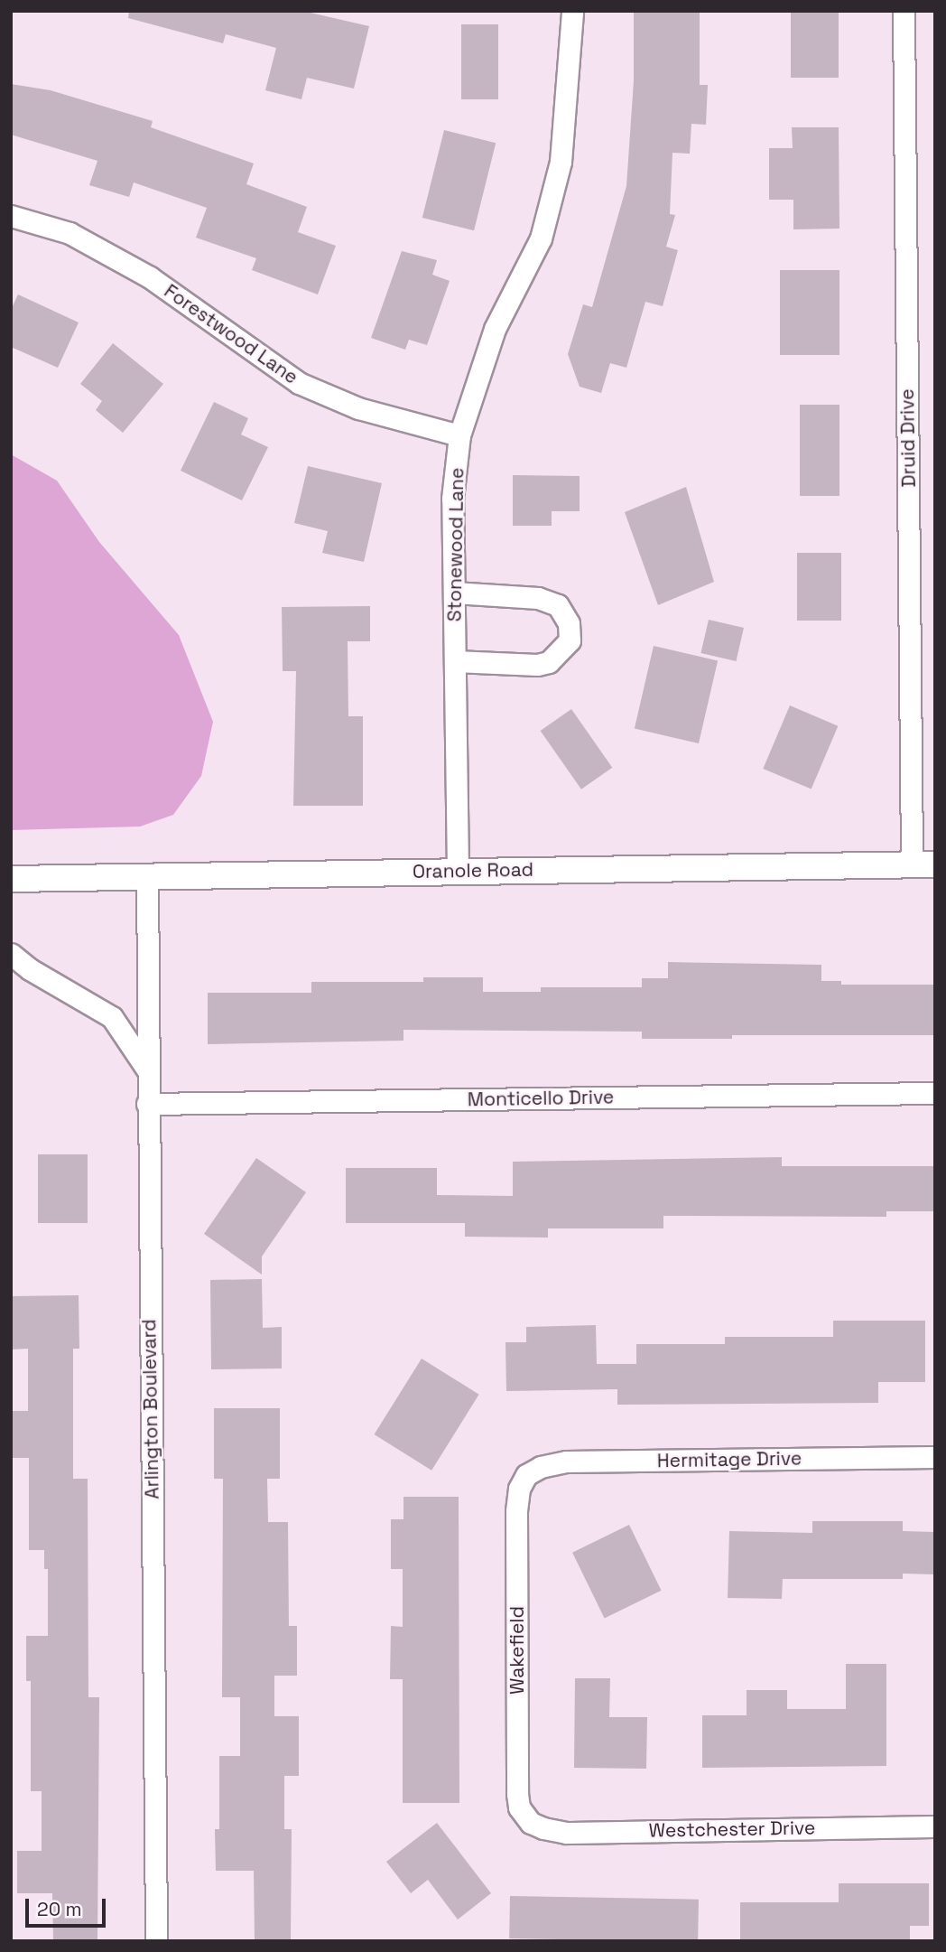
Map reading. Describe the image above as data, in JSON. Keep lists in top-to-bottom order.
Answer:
{
  "streets": {
    "street": [
      "Forestwood Lane",
      "Druid Drive",
      "Stonewood Lane",
      "Oranole Road",
      "Monticello Drive",
      "Arlington Boulevard",
      "Hermitage Drive",
      "Wakefield",
      "Westchester Drive"
    ]
  },
  "crossings": [
    ["Forestwood Lane", "Stonewood Lane"],
    ["Druid Drive", "Oranole Road"],
    ["Stonewood Lane", "Oranole Road"],
    ["Oranole Road", "Arlington Boulevard"],
    ["Monticello Drive", "Arlington Boulevard"],
    ["Hermitage Drive", "Wakefield"],
    ["Wakefield", "Westchester Drive"]
  ],
  "scale_bar": "20 m"
}
